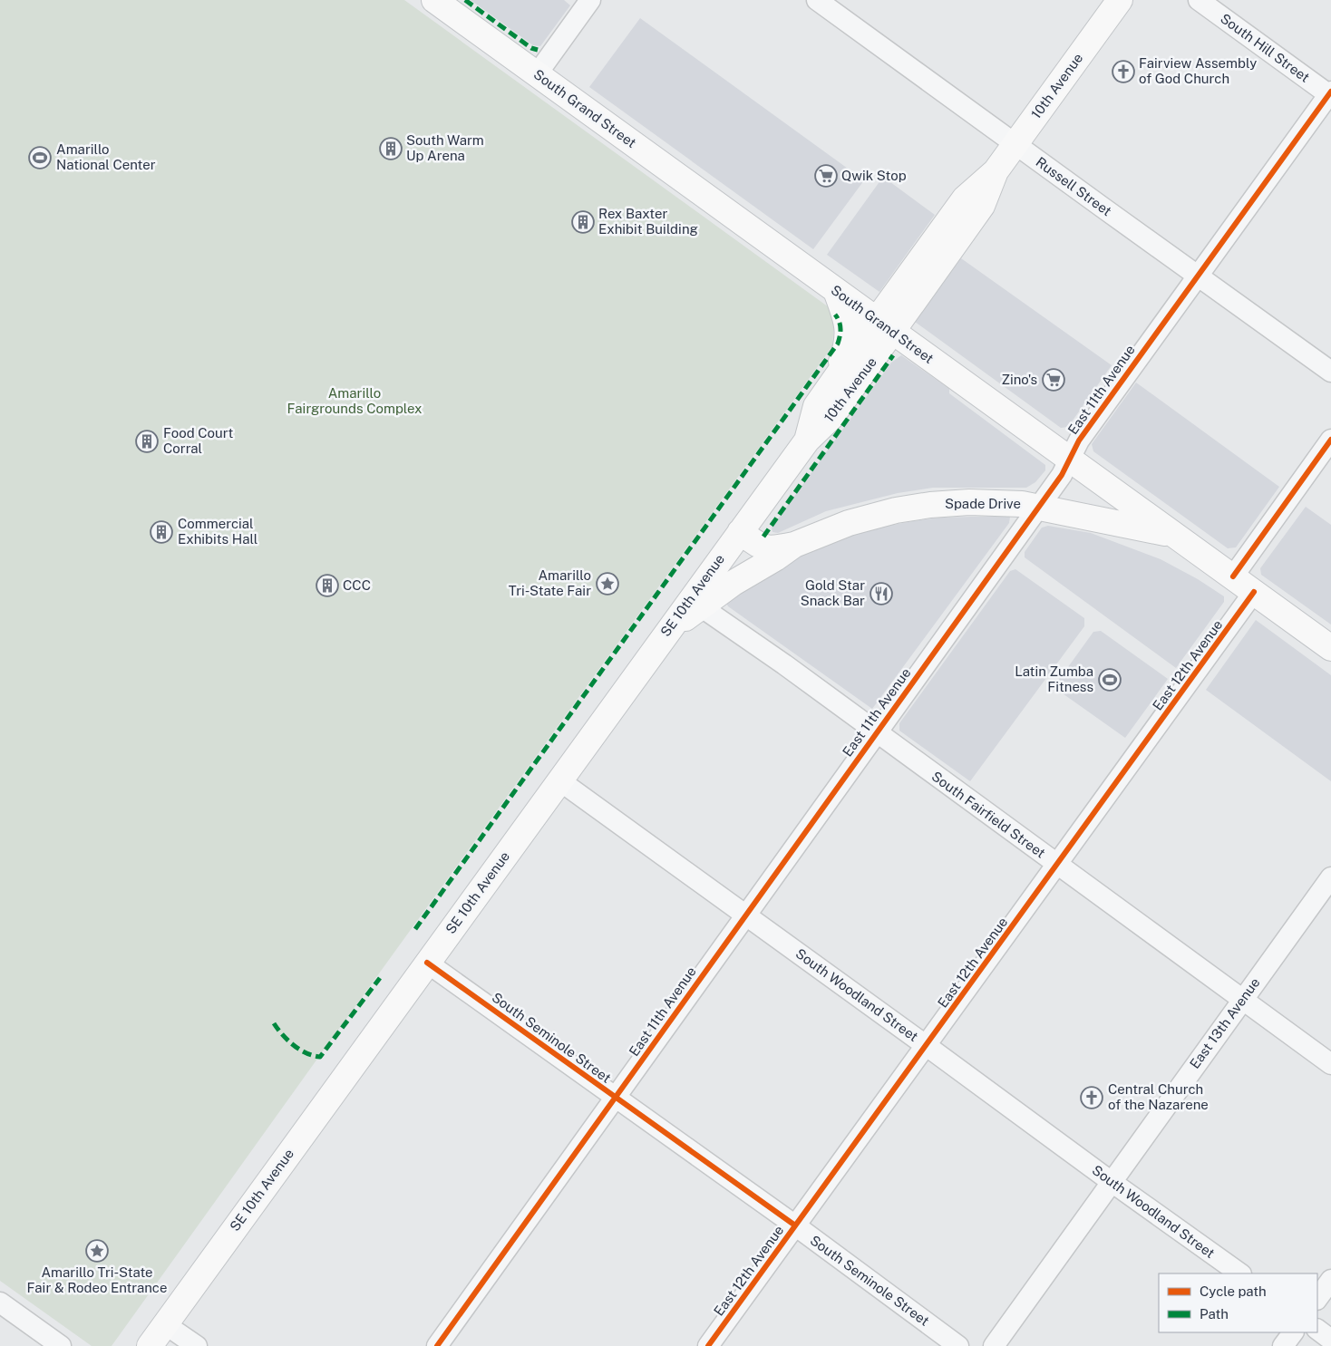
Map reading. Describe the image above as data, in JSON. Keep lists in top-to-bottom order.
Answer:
{
  "streets": {
    "main road": [
      "10th Avenue",
      "South Grand Street",
      "Spade Drive",
      "SE 10th Avenue"
    ],
    "street": [
      "South Hill Street",
      "Russell Street",
      "East 11th Avenue",
      "East 12th Avenue",
      "South Fairfield Street",
      "South Woodland Street",
      "East 13th Avenue",
      "South Seminole Street"
    ]
  },
  "crossings": [
    ["South Hill Street", "East 11th Avenue"],
    ["10th Avenue", "South Grand Street"],
    ["10th Avenue", "Russell Street"],
    ["10th Avenue", "SE 10th Avenue"],
    ["South Grand Street", "East 11th Avenue"],
    ["South Grand Street", "Spade Drive"],
    ["South Grand Street", "East 12th Avenue"],
    ["Russell Street", "East 11th Avenue"],
    ["East 11th Avenue", "Spade Drive"],
    ["East 11th Avenue", "South Fairfield Street"],
    ["East 11th Avenue", "South Woodland Street"],
    ["East 11th Avenue", "South Seminole Street"],
    ["Spade Drive", "SE 10th Avenue"],
    ["Spade Drive", "South Fairfield Street"],
    ["SE 10th Avenue", "South Fairfield Street"],
    ["SE 10th Avenue", "South Woodland Street"],
    ["SE 10th Avenue", "South Seminole Street"],
    ["East 12th Avenue", "South Fairfield Street"],
    ["East 12th Avenue", "South Woodland Street"],
    ["East 12th Avenue", "South Seminole Street"],
    ["South Fairfield Street", "East 13th Avenue"],
    ["South Woodland Street", "East 13th Avenue"]
  ],
  "parks": ["Amarillo Fairgrounds Complex"],
  "places": {
    "church": ["Fairview Assembly of God Church", "Central Church of the Nazarene"],
    "building": [
      "South Warm Up Arena",
      "Rex Baxter Exhibit Building",
      "Food Court Corral",
      "Commercial Exhibits Hall",
      "CCC"
    ],
    "sports": ["Amarillo National Center", "Latin Zumba Fitness"],
    "supermarket": ["Qwik Stop", "Zino's"],
    "place": ["Amarillo Tri-State Fair", "Amarillo Tri-State Fair & Rodeo Entrance"],
    "restaurant": ["Gold Star Snack Bar"]
  },
  "legend": ["Cycle path", "Path"]
}
